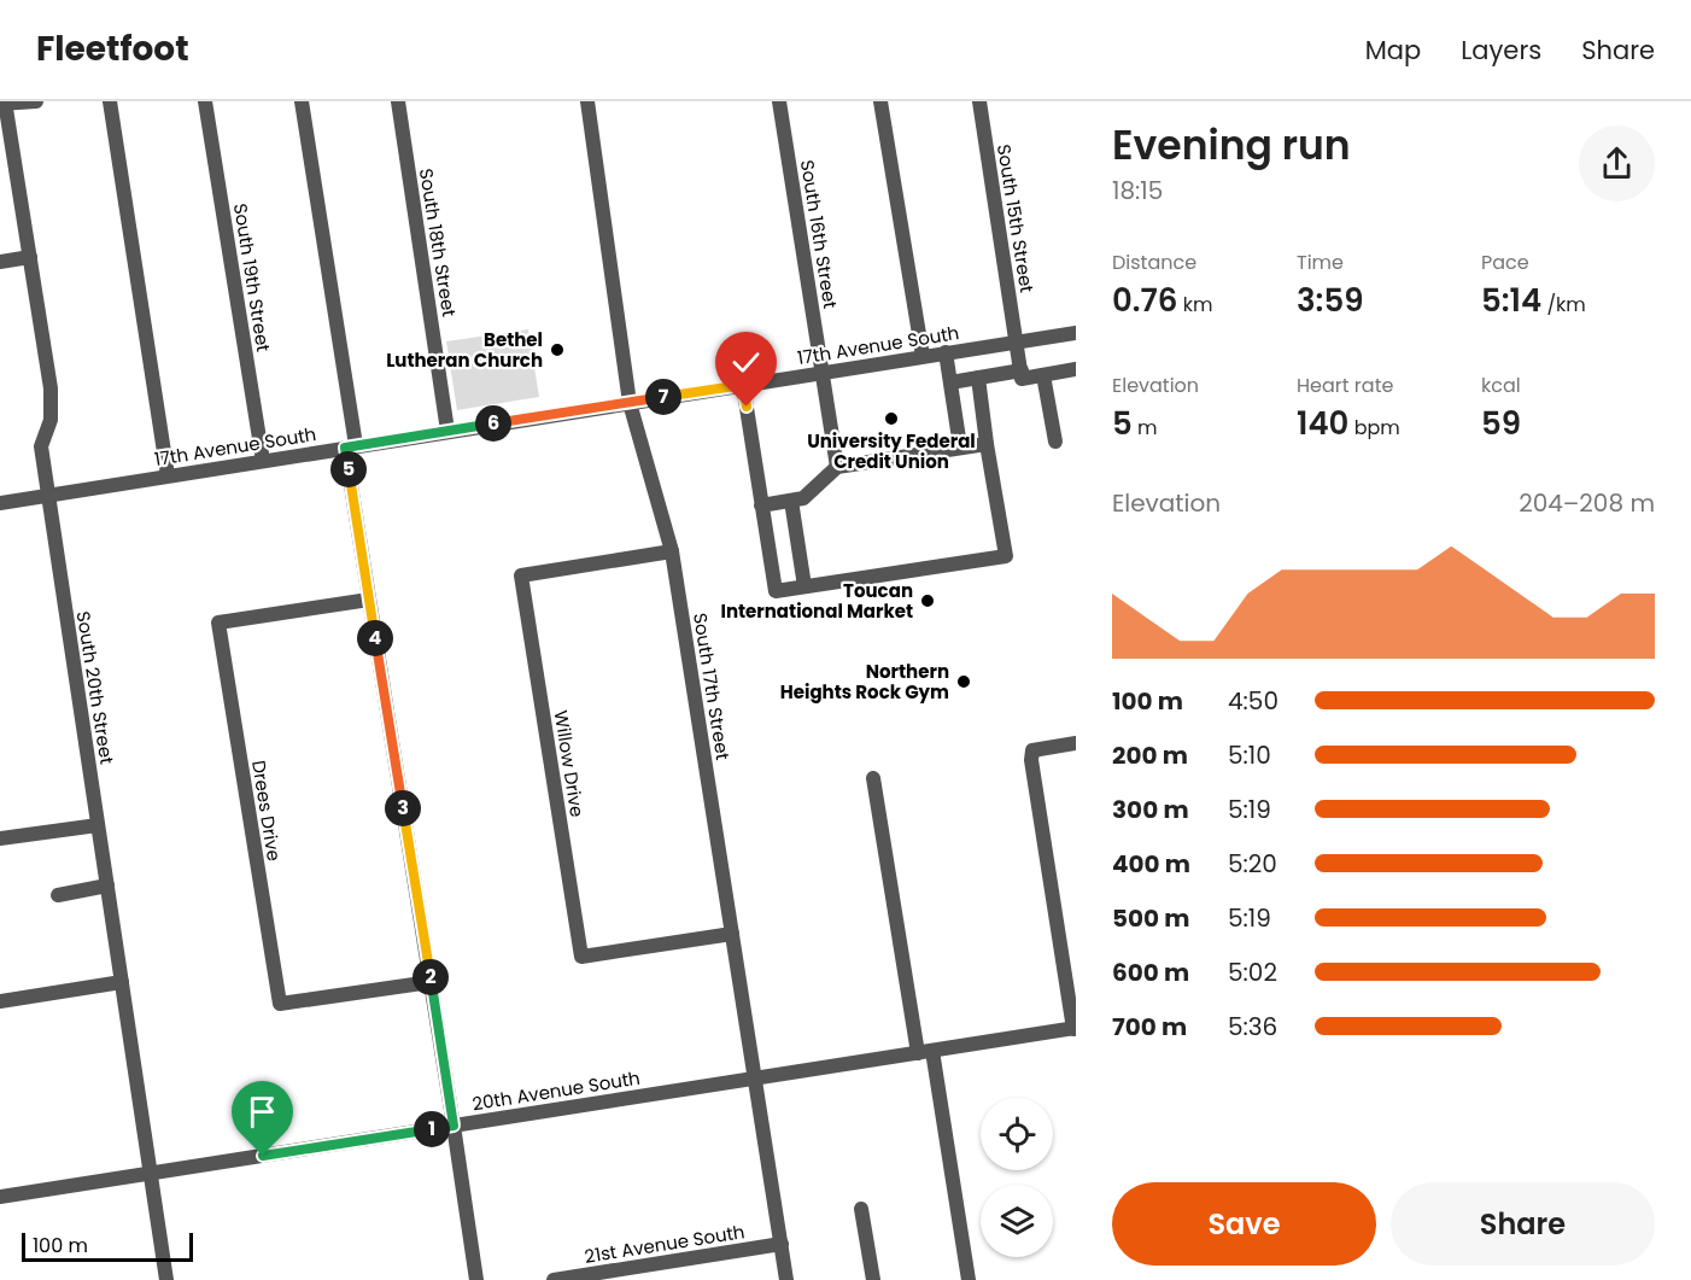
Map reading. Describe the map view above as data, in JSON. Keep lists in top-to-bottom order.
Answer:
{
  "streets": {
    "street": [
      "South 15th Street",
      "South 16th Street",
      "South 18th Street",
      "South 19th Street",
      "17th Avenue South",
      "South 17th Street",
      "South 20th Street",
      "Willow Drive",
      "Drees Drive",
      "20th Avenue South",
      "21st Avenue South"
    ]
  },
  "crossings": [
    ["South 15th Street", "17th Avenue South"],
    ["South 16th Street", "17th Avenue South"],
    ["South 18th Street", "17th Avenue South"],
    ["South 19th Street", "17th Avenue South"],
    ["17th Avenue South", "South 17th Street"],
    ["17th Avenue South", "South 20th Street"],
    ["South 17th Street", "Willow Drive"],
    ["South 17th Street", "20th Avenue South"],
    ["South 17th Street", "21st Avenue South"],
    ["South 20th Street", "20th Avenue South"]
  ],
  "places": [
    "Bethel Lutheran Church",
    "University Federal Credit Union",
    "Toucan International Market",
    "Northern Heights Rock Gym"
  ],
  "scale_bar": "100 m",
  "page": {
    "header": "Fleetfoot",
    "nav": ["Map", "Layers", "Share"],
    "heading": ["Evening run", "18:15"],
    "stats": [
      ["Distance", "0.76 km"],
      ["Time", "3:59"],
      ["Pace", "5:14 /km"],
      ["Elevation", "5 m"],
      ["Heart rate", "140 bpm"],
      ["kcal", "59"]
    ],
    "pins": [
      "7",
      "6",
      "5",
      "4",
      "3",
      "2",
      "1"
    ],
    "chart": ["Elevation", "204–208 m"],
    "list": [
      {
        "name": "100 m",
        "note": "4:50"
      },
      {
        "name": "200 m",
        "note": "5:10"
      },
      {
        "name": "300 m",
        "note": "5:19"
      },
      {
        "name": "400 m",
        "note": "5:20"
      },
      {
        "name": "500 m",
        "note": "5:19"
      },
      {
        "name": "600 m",
        "note": "5:02"
      },
      {
        "name": "700 m",
        "note": "5:36"
      }
    ],
    "buttons": ["Save", "Share"],
    "scale": "100 m"
  }
}
